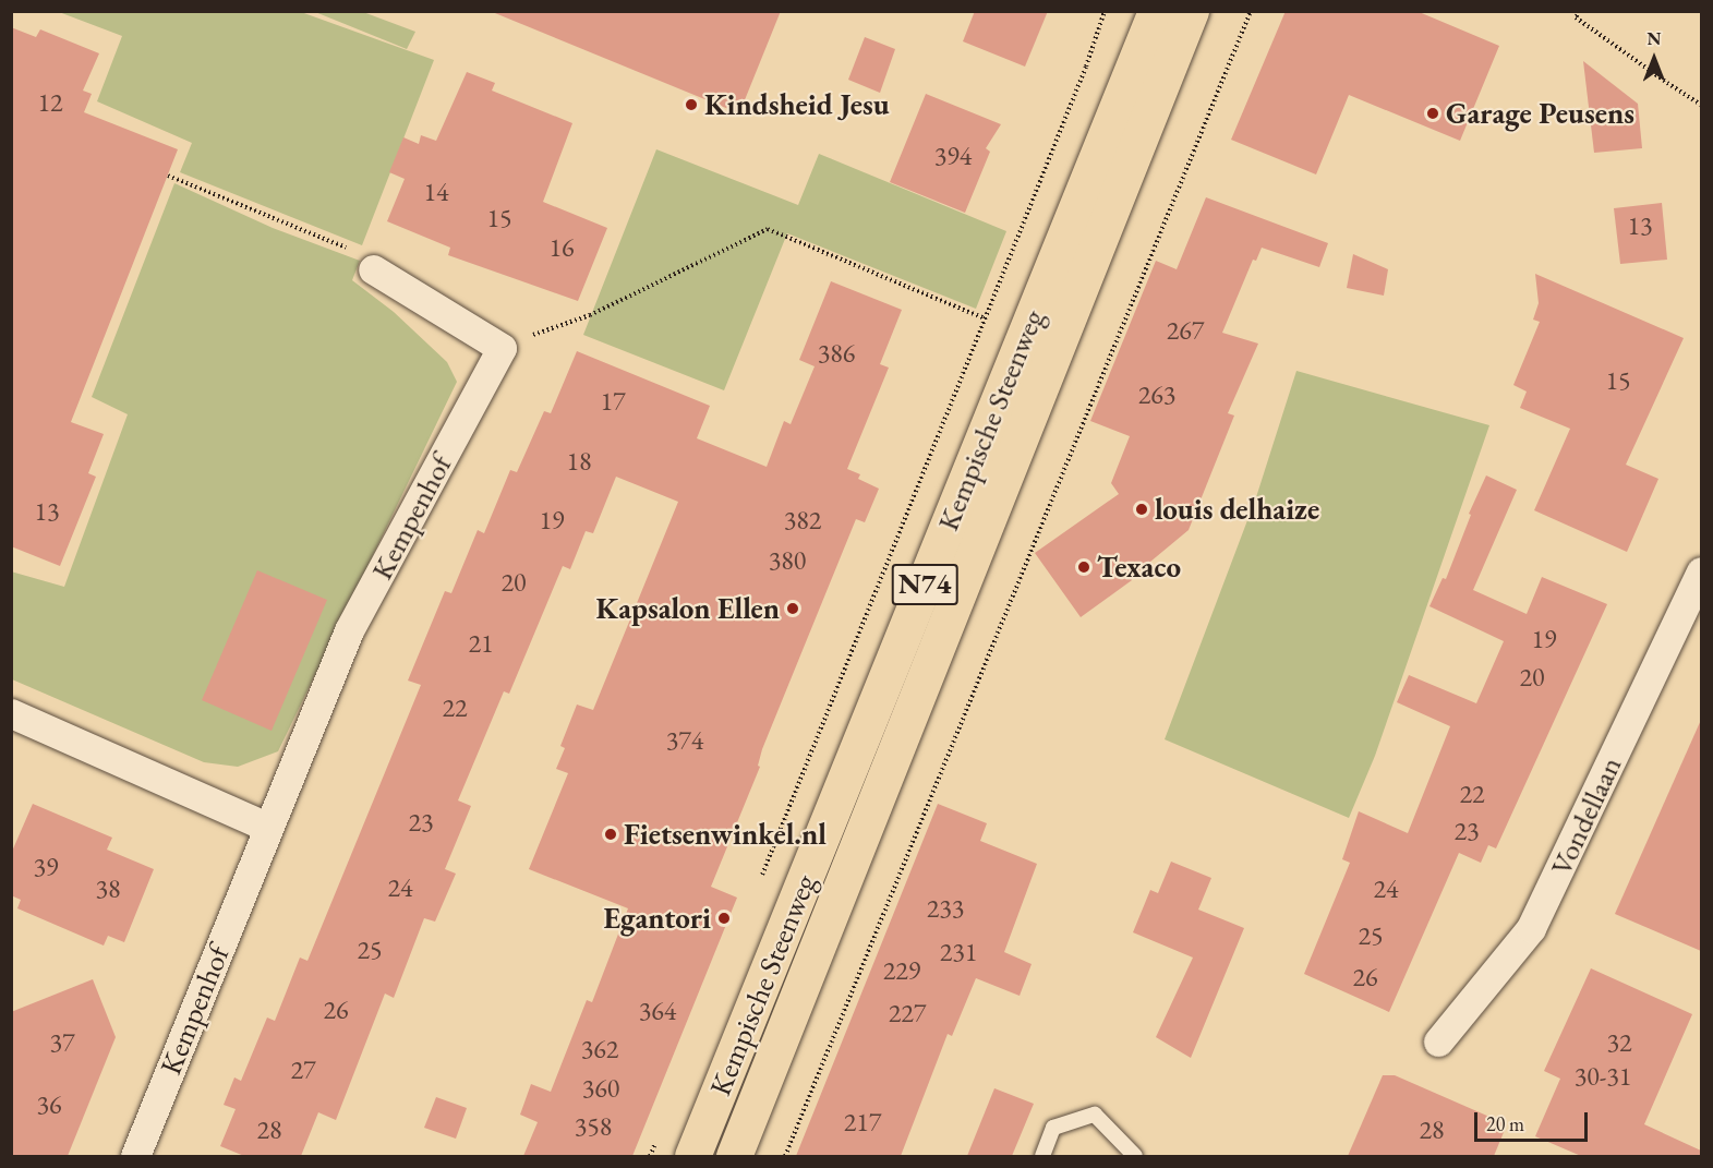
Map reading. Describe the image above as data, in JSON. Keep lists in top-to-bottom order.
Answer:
{
  "streets": {
    "main road": ["Kempische Steenweg", "N74"],
    "street": ["Kempenhof", "Vondellaan"]
  },
  "places": [
    "Kindsheid Jesu",
    "Garage Peusens",
    "louis delhaize",
    "Texaco",
    "Kapsalon Ellen",
    "Fietsenwinkel.nl",
    "Egantori"
  ],
  "house_numbers": [
    "12",
    "394",
    "14",
    "15",
    "13",
    "16",
    "267",
    "386",
    "15",
    "263",
    "17",
    "18",
    "13",
    "19",
    "382",
    "380",
    "20",
    "19",
    "21",
    "20",
    "22",
    "374",
    "22",
    "23",
    "23",
    "39",
    "24",
    "38",
    "24",
    "233",
    "25",
    "25",
    "231",
    "229",
    "26",
    "26",
    "364",
    "227",
    "37",
    "32",
    "362",
    "27",
    "30-31",
    "360",
    "36",
    "217",
    "358",
    "28",
    "28"
  ],
  "scale_bar": "20 m",
  "north": "top"
}
